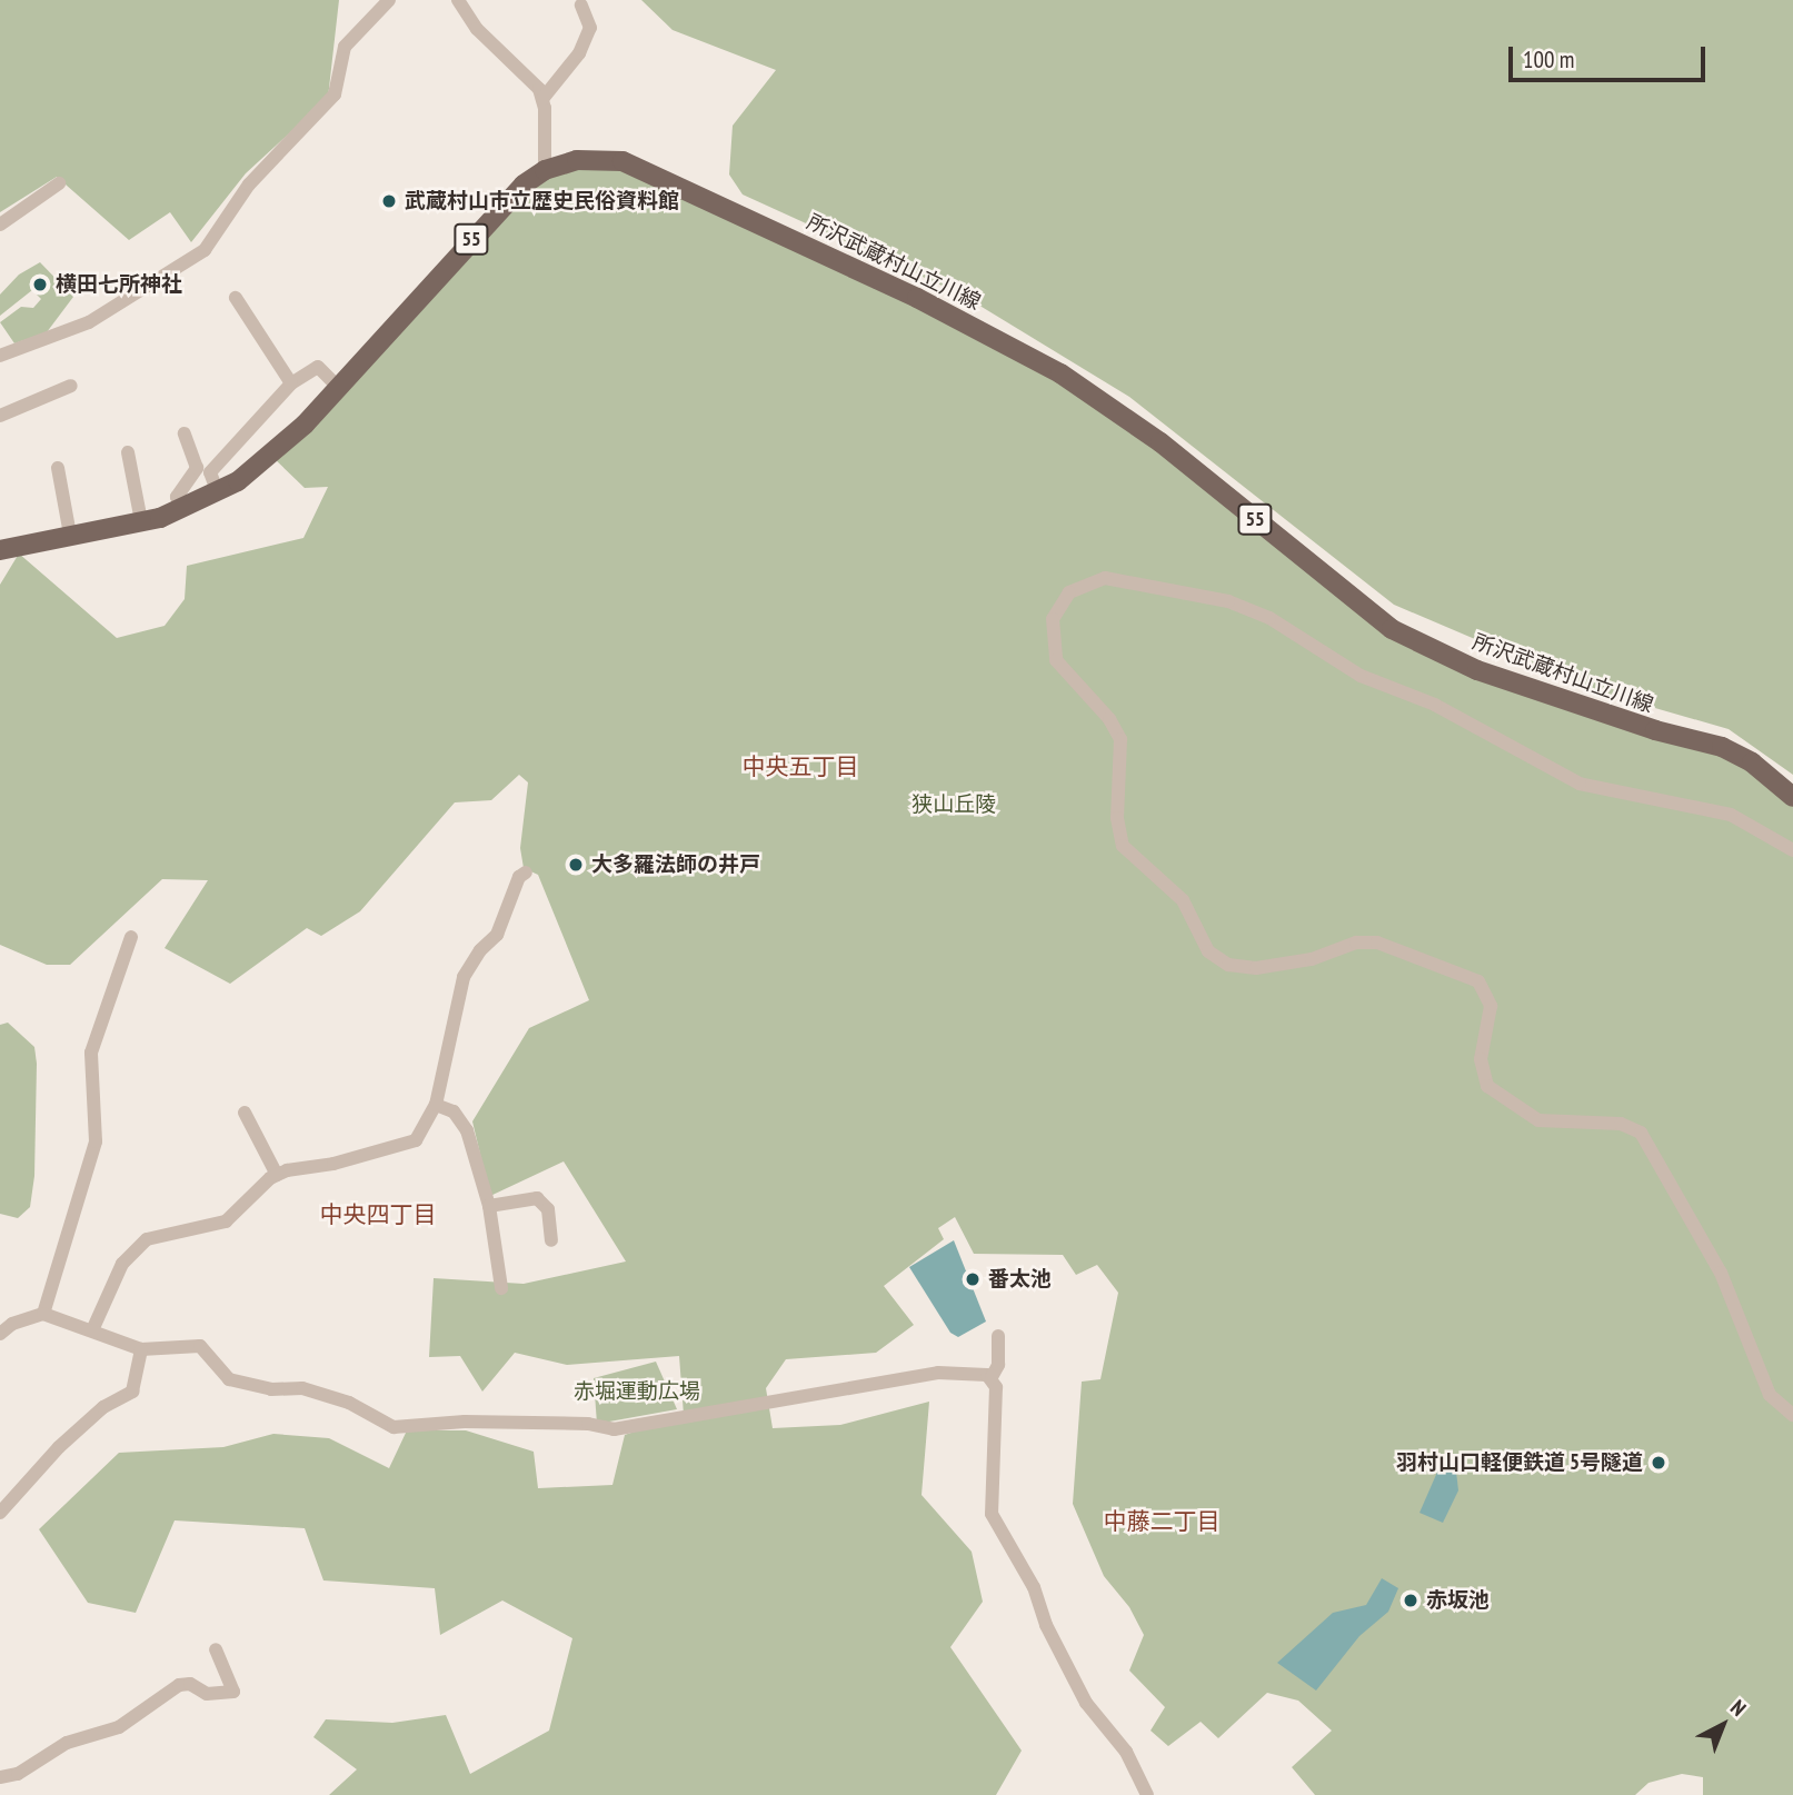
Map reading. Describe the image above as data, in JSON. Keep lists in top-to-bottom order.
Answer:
{
  "streets": {
    "main road": ["55", "所沢武蔵村山立川線"]
  },
  "districts": ["中央五丁目", "中央四丁目", "中藤二丁目"],
  "parks": ["狭山丘陵", "赤堀運動広場"],
  "places": [
    "武蔵村山市立歴史民俗資料館",
    "横田七所神社",
    "大多羅法師の井戸",
    "番太池",
    "羽村山口軽便鉄道 5号隧道",
    "赤坂池"
  ],
  "scale_bar": "100 m",
  "north": "top right"
}
